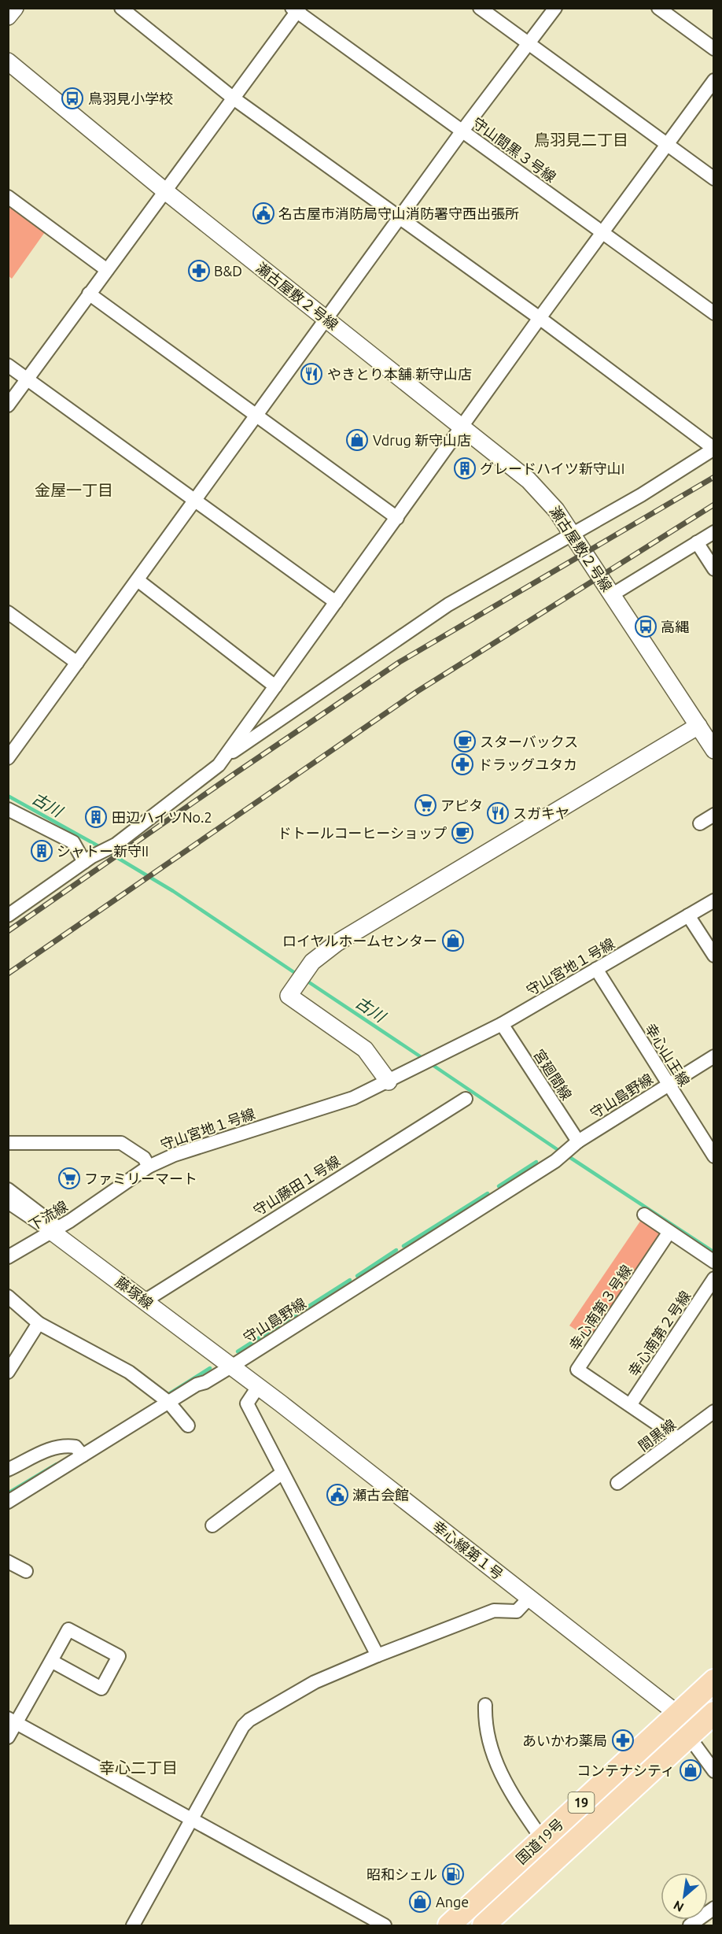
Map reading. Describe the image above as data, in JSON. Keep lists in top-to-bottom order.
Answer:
{
  "streets": {
    "highway": ["19", "国道19号"],
    "street": [
      "守山間黒３号線",
      "瀬古屋敷２号線",
      "守山宮地１号線",
      "幸心山王線",
      "宮廻間線",
      "守山島野線",
      "守山藤田１号線",
      "下流線",
      "藤塚線",
      "幸心南第３号線",
      "幸心南第２号線",
      "間黒線",
      "幸心線第１号"
    ]
  },
  "crossings": [
    ["守山宮地１号線", "幸心山王線"],
    ["守山宮地１号線", "宮廻間線"],
    ["守山宮地１号線", "下流線"],
    ["幸心山王線", "守山島野線"],
    ["宮廻間線", "守山島野線"],
    ["守山島野線", "藤塚線"],
    ["守山藤田１号線", "藤塚線"],
    ["下流線", "藤塚線"],
    ["藤塚線", "幸心線第１号"],
    ["幸心南第３号線", "幸心南第２号線"],
    ["幸心南第３号線", "間黒線"],
    ["幸心線第１号", "国道19号"]
  ],
  "districts": ["鳥羽見二丁目", "金屋一丁目", "幸心二丁目"],
  "water": ["古川"],
  "places": {
    "bus stop": ["鳥羽見小学校", "高縄"],
    "public building": ["名古屋市消防局守山消防署守西出張所", "瀬古会館"],
    "pharmacy": ["B&D", "ドラッグユタカ", "あいかわ薬局"],
    "restaurant": ["やきとり本舗 新守山店", "スガキヤ"],
    "shop": [
      "Vdrug 新守山店",
      "ロイヤルホームセンター",
      "コンテナシティ",
      "Ange"
    ],
    "building": ["グレードハイツ新守山I", "田辺ハイツNo.2", "シャトー新守II"],
    "cafe": ["スターバックス", "ドトールコーヒーショップ"],
    "supermarket": ["アピタ", "ファミリーマート"],
    "fuel station": ["昭和シェル"]
  },
  "north": "bottom left"
}
